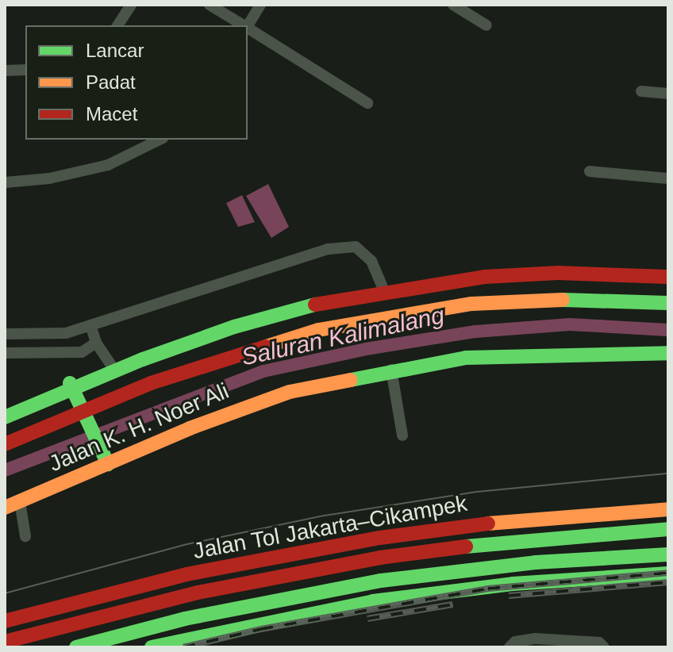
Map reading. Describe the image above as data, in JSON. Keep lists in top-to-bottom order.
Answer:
{
  "streets": {
    "main road": ["Jalan K. H. Noer Ali", "Jalan Tol Jakarta–Cikampek"]
  },
  "water": ["Saluran Kalimalang"],
  "legend": ["Lancar", "Padat", "Macet"]
}
